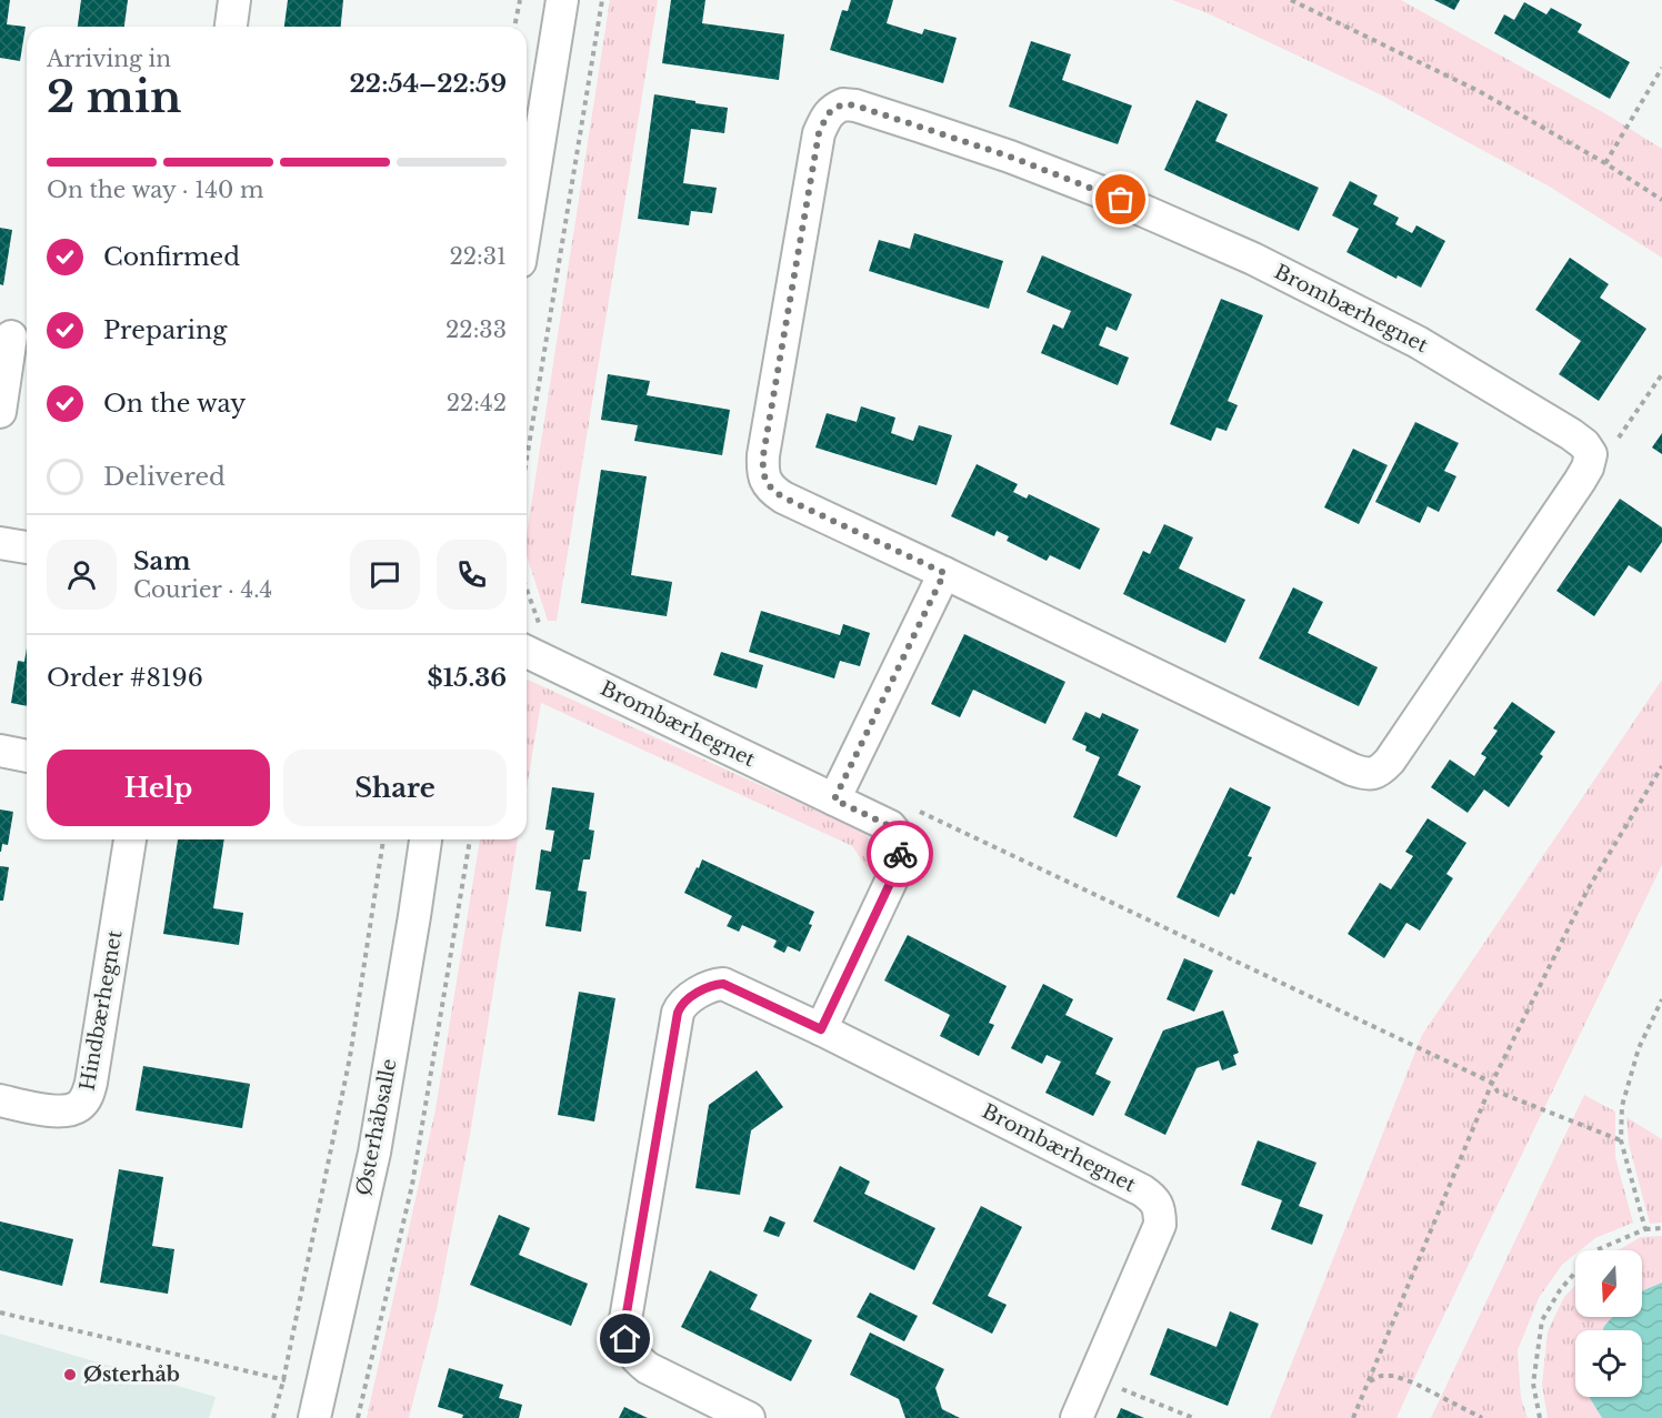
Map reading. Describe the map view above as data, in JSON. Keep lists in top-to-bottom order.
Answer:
{
  "streets": {
    "street": ["Brombærhegnet", "Hindbærhegnet", "Østerhåbsalle"]
  },
  "places": ["Østerhåb"],
  "north": "bottom",
  "page": {
    "heading": ["2 min", "Arriving in", "22:54–22:59"],
    "panel": [
      "Sam",
      "Courier · 4.4",
      "Order #8196",
      "$15.36"
    ],
    "bar": "On the way · 140 m",
    "list": [
      ["Confirmed", "22:31"],
      ["Preparing", "22:33"],
      ["On the way", "22:42"],
      "Delivered"
    ],
    "buttons": ["Help", "Share"]
  }
}
